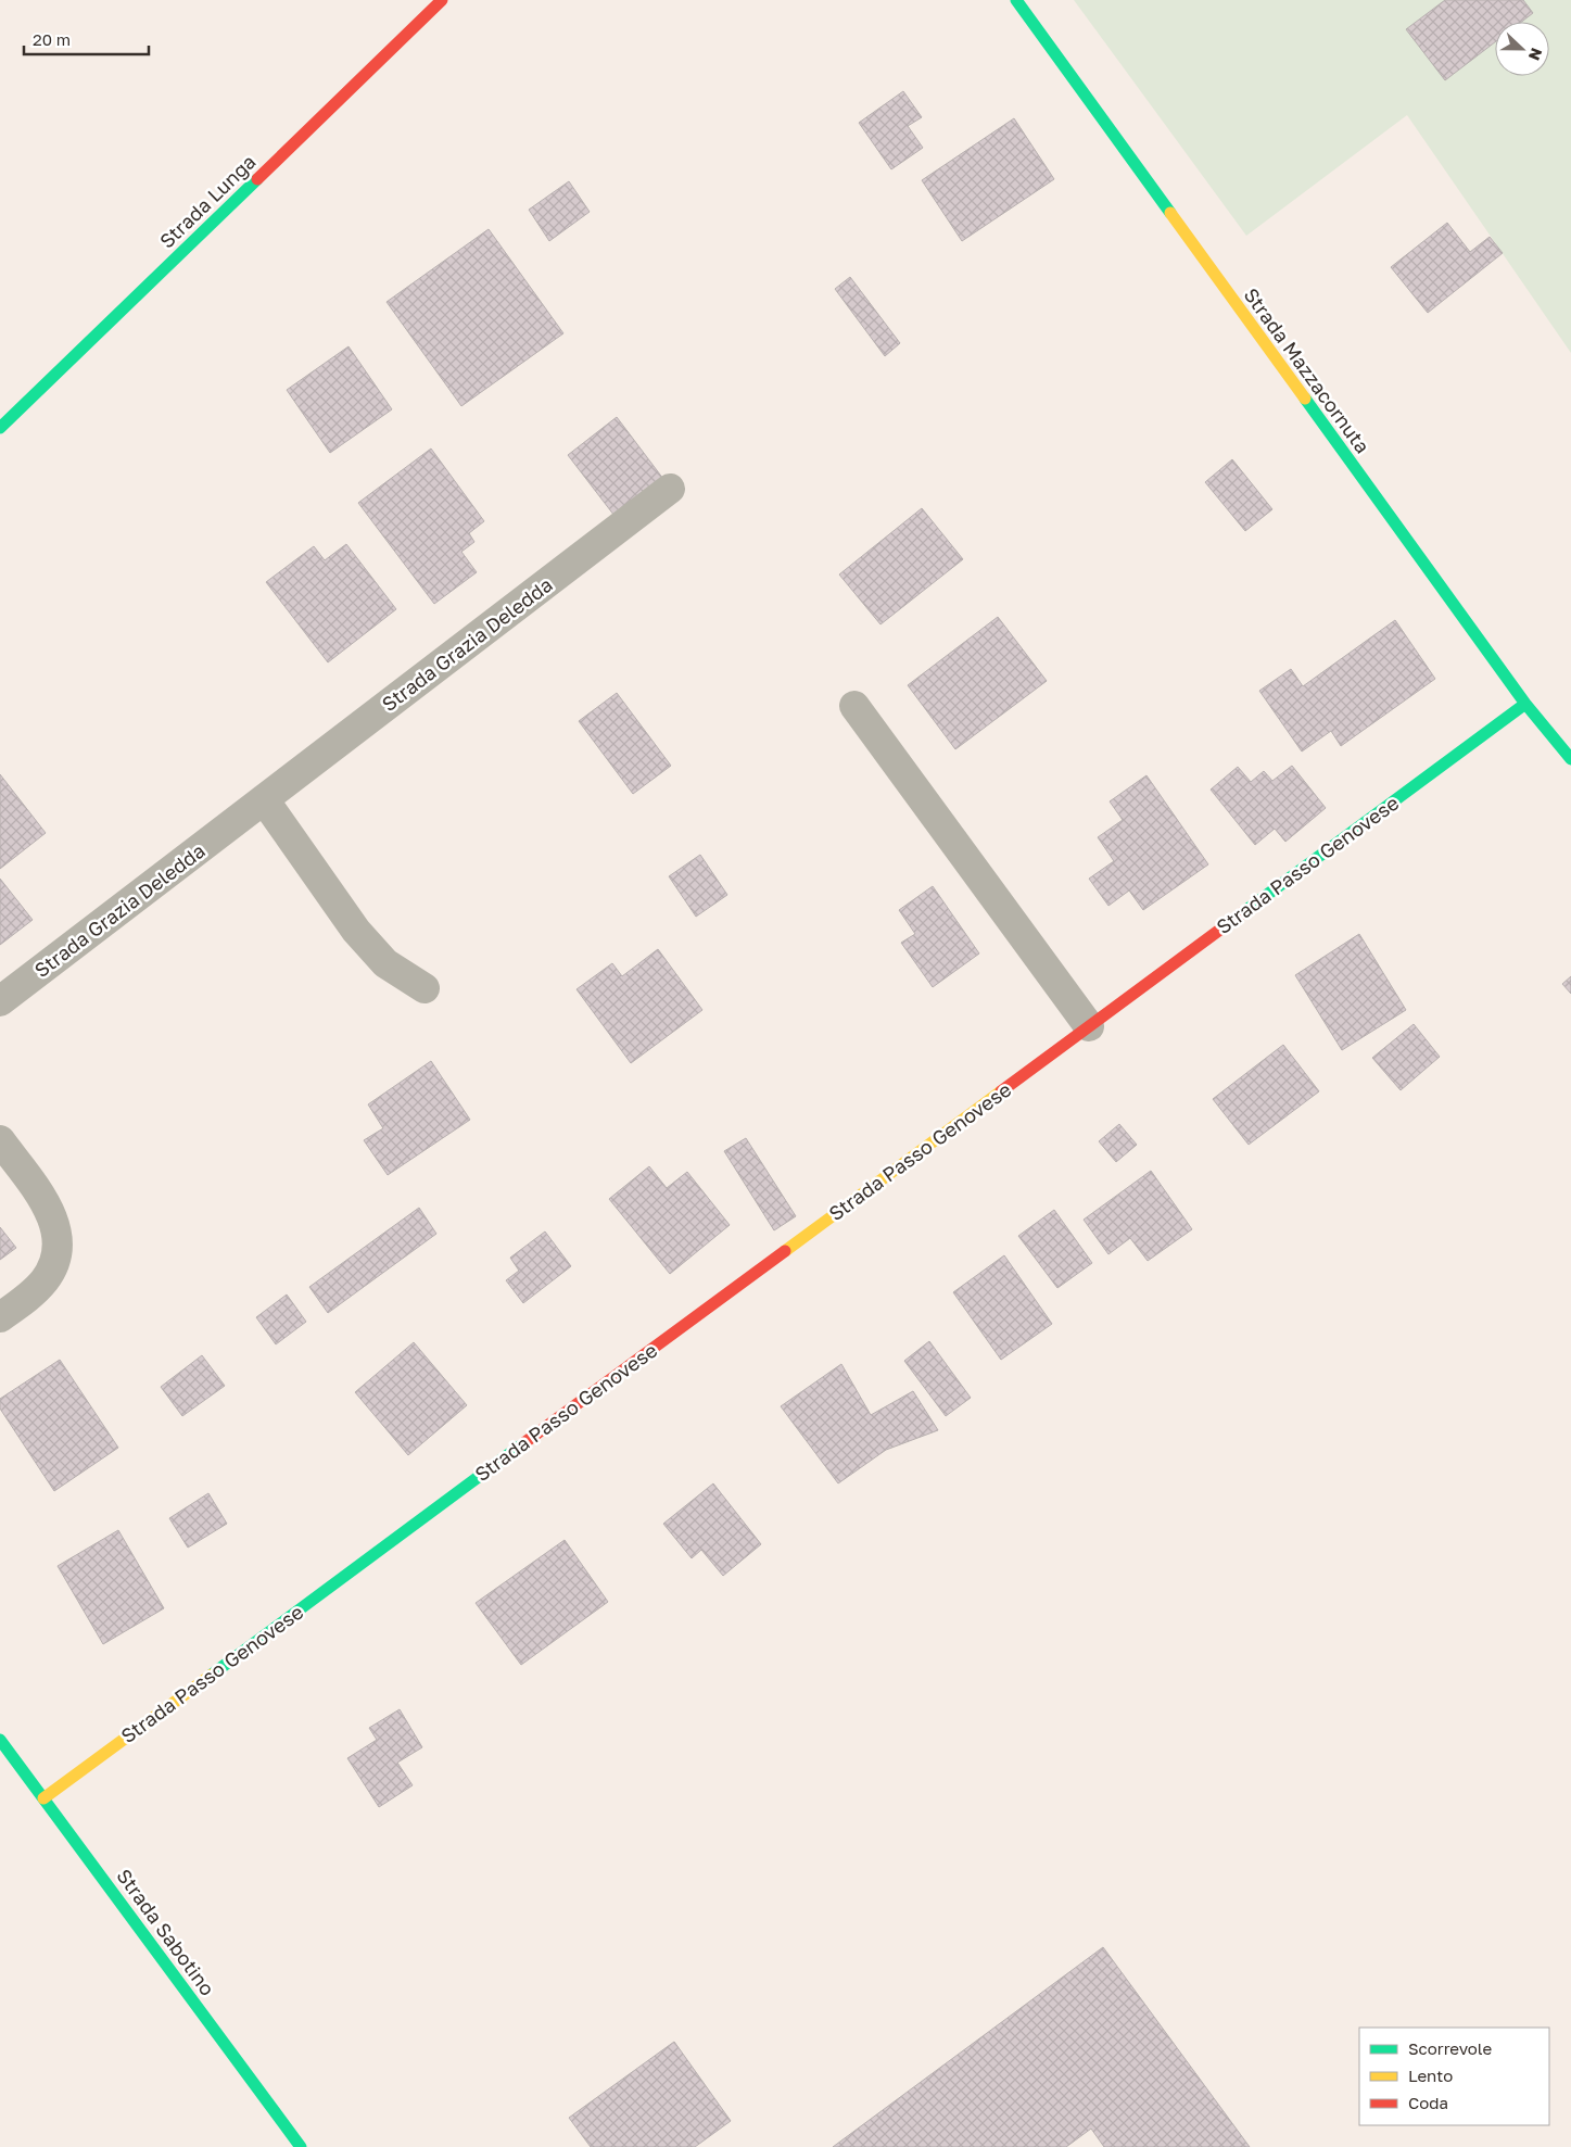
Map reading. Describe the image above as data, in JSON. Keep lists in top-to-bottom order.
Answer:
{
  "streets": {
    "street": [
      "Strada Lunga",
      "Strada Mazzacornuta",
      "Strada Grazia Deledda",
      "Strada Passo Genovese",
      "Strada Sabotino"
    ]
  },
  "crossings": [
    ["Strada Mazzacornuta", "Strada Passo Genovese"],
    ["Strada Passo Genovese", "Strada Sabotino"]
  ],
  "legend": ["Scorrevole", "Lento", "Coda"],
  "scale_bar": "20 m",
  "north": "right"
}
